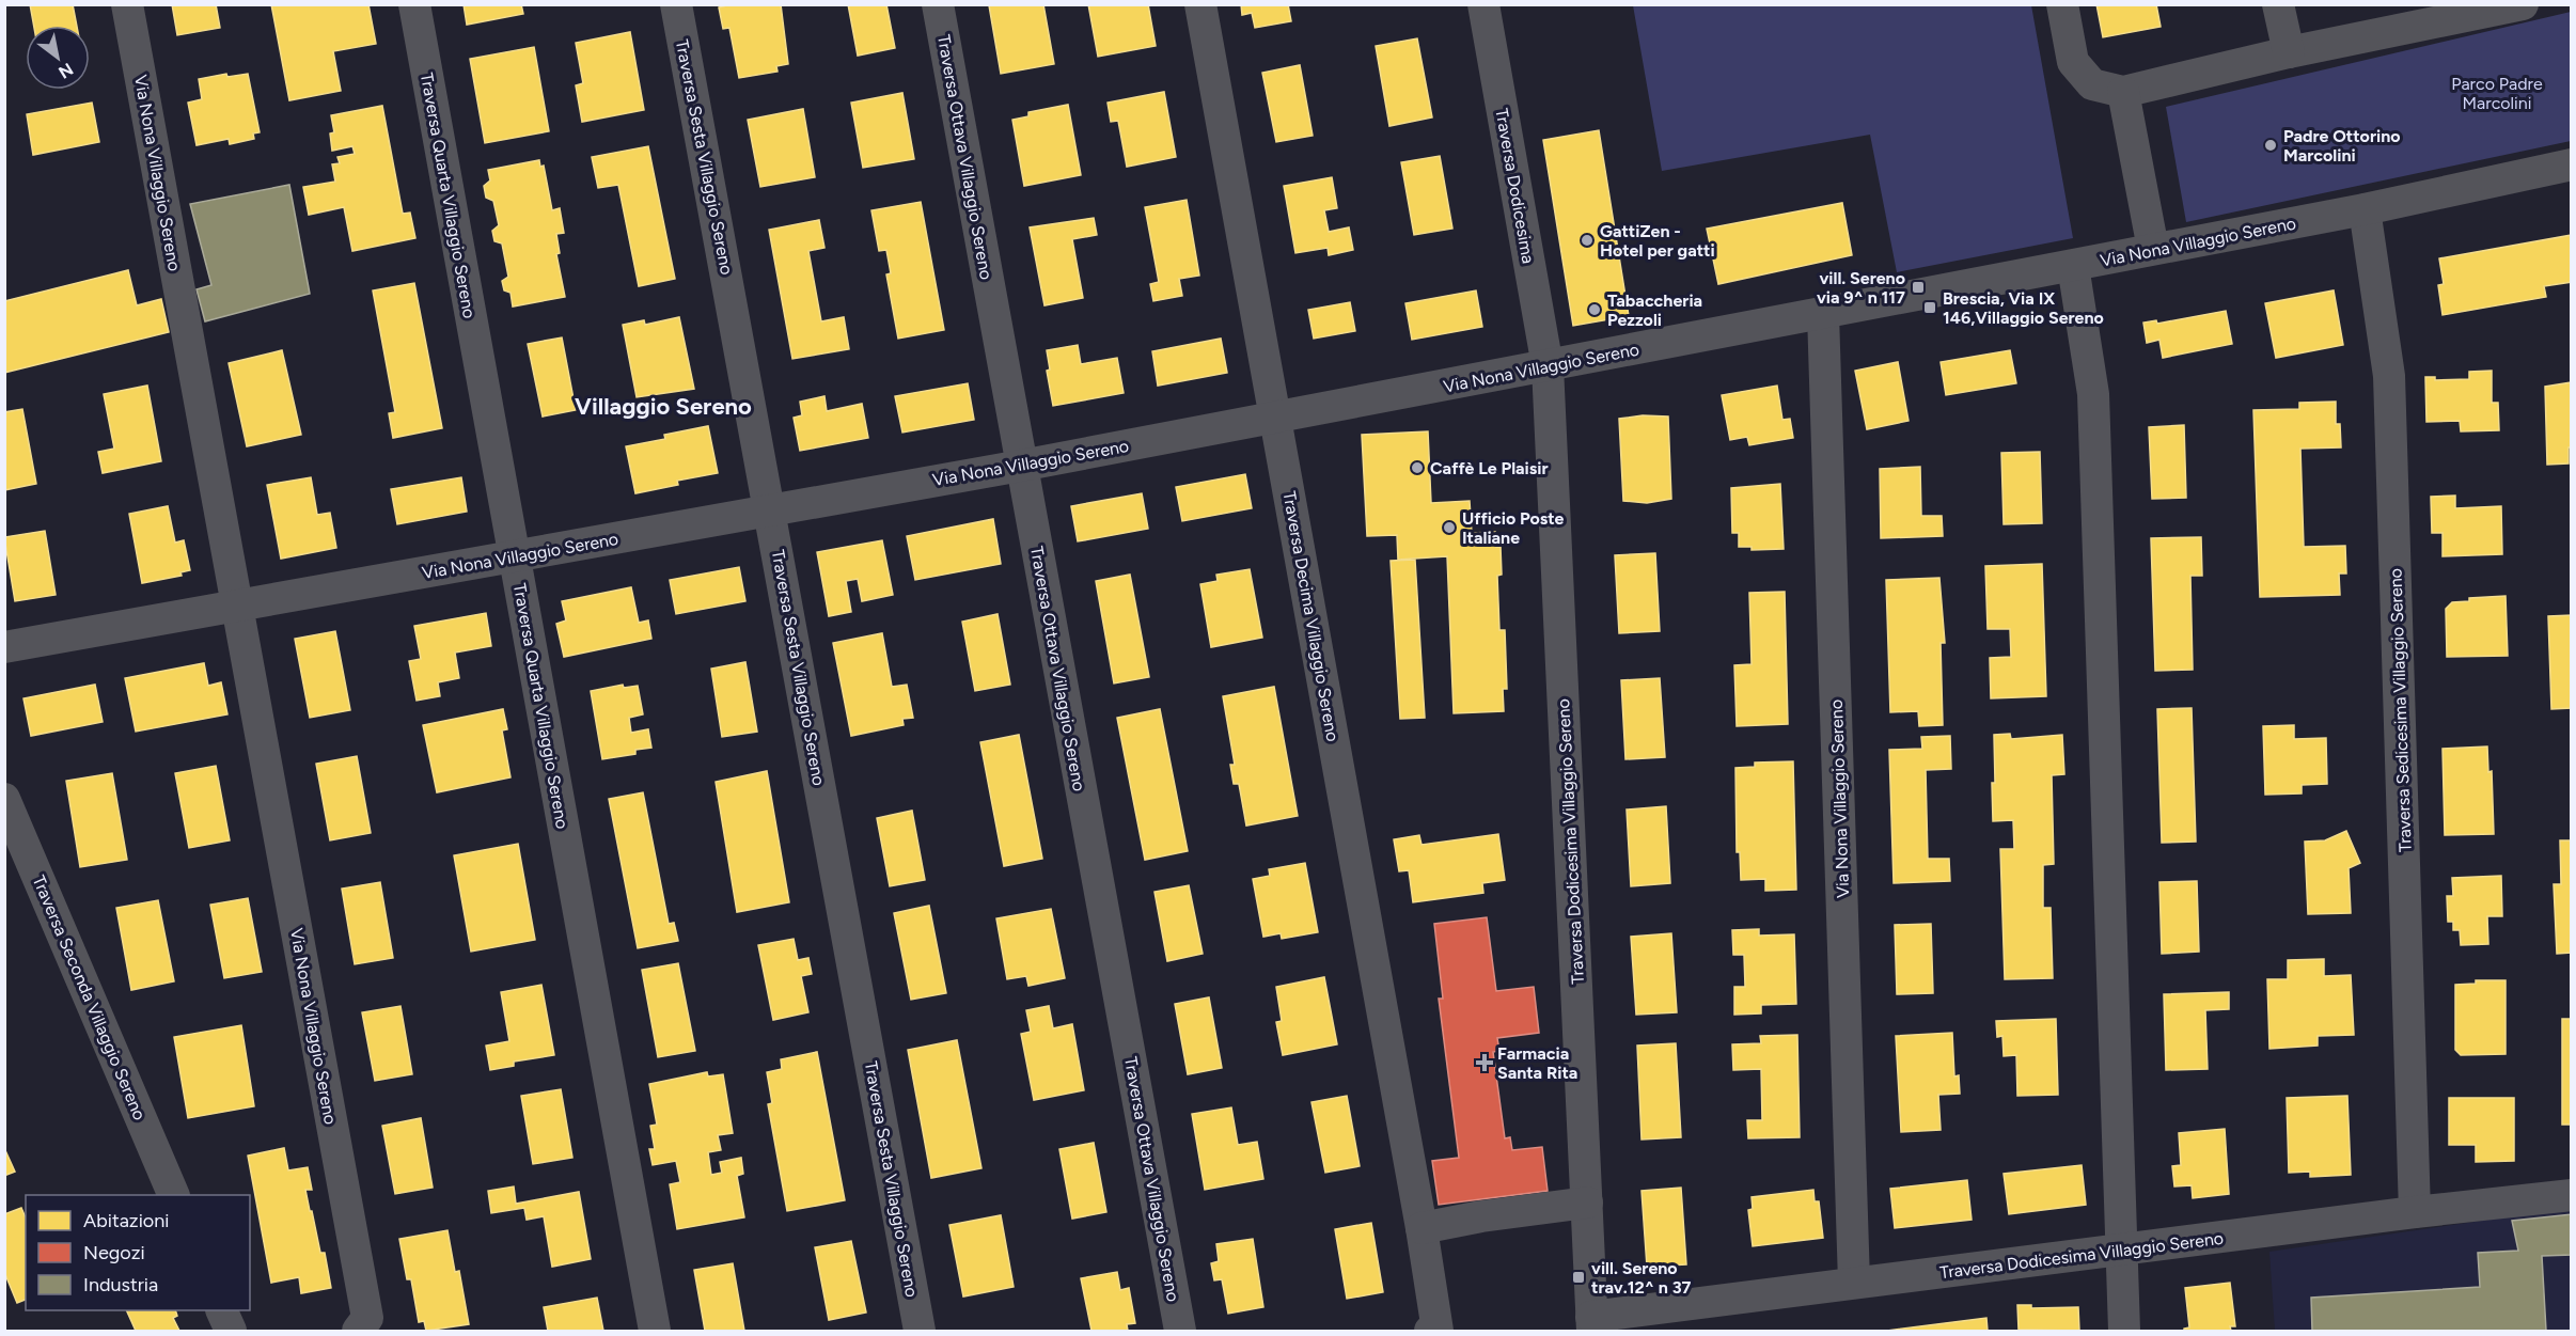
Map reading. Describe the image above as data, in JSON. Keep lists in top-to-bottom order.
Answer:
{
  "streets": {
    "street": [
      "Traversa Sesta Villaggio Sereno",
      "Traversa Ottava Villaggio Sereno",
      "Via Nona Villaggio Sereno",
      "Traversa Dodicesima",
      "Traversa Quarta Villaggio Sereno",
      "Traversa Decima Villaggio Sereno",
      "Traversa Sedicesima Villaggio Sereno",
      "Traversa Dodicesima Villaggio Sereno",
      "Traversa Seconda Villaggio Sereno"
    ]
  },
  "crossings": [
    ["Traversa Sesta Villaggio Sereno", "Via Nona Villaggio Sereno"],
    ["Traversa Ottava Villaggio Sereno", "Via Nona Villaggio Sereno"],
    ["Via Nona Villaggio Sereno", "Traversa Dodicesima"],
    ["Via Nona Villaggio Sereno", "Traversa Quarta Villaggio Sereno"],
    ["Via Nona Villaggio Sereno", "Traversa Decima Villaggio Sereno"],
    ["Via Nona Villaggio Sereno", "Traversa Sedicesima Villaggio Sereno"],
    ["Via Nona Villaggio Sereno", "Traversa Dodicesima Villaggio Sereno"],
    ["Traversa Dodicesima", "Traversa Dodicesima Villaggio Sereno"],
    ["Traversa Sedicesima Villaggio Sereno", "Traversa Dodicesima Villaggio Sereno"]
  ],
  "districts": ["Villaggio Sereno"],
  "parks": ["Parco Padre Marcolini"],
  "places": {
    "other": [
      "Padre Ottorino Marcolini",
      "GattiZen - Hotel per gatti",
      "Tabaccheria Pezzoli",
      "Caffè Le Plaisir",
      "Ufficio Poste Italiane"
    ],
    "transit": ["vill. Sereno via 9^ n 117", "Brescia, Via IX 146,Villaggio Sereno", "vill. Sereno trav.12^ n 37"],
    "health": ["Farmacia Santa Rita"]
  },
  "legend": ["Abitazioni", "Negozi", "Industria"],
  "north": "bottom right"
}
